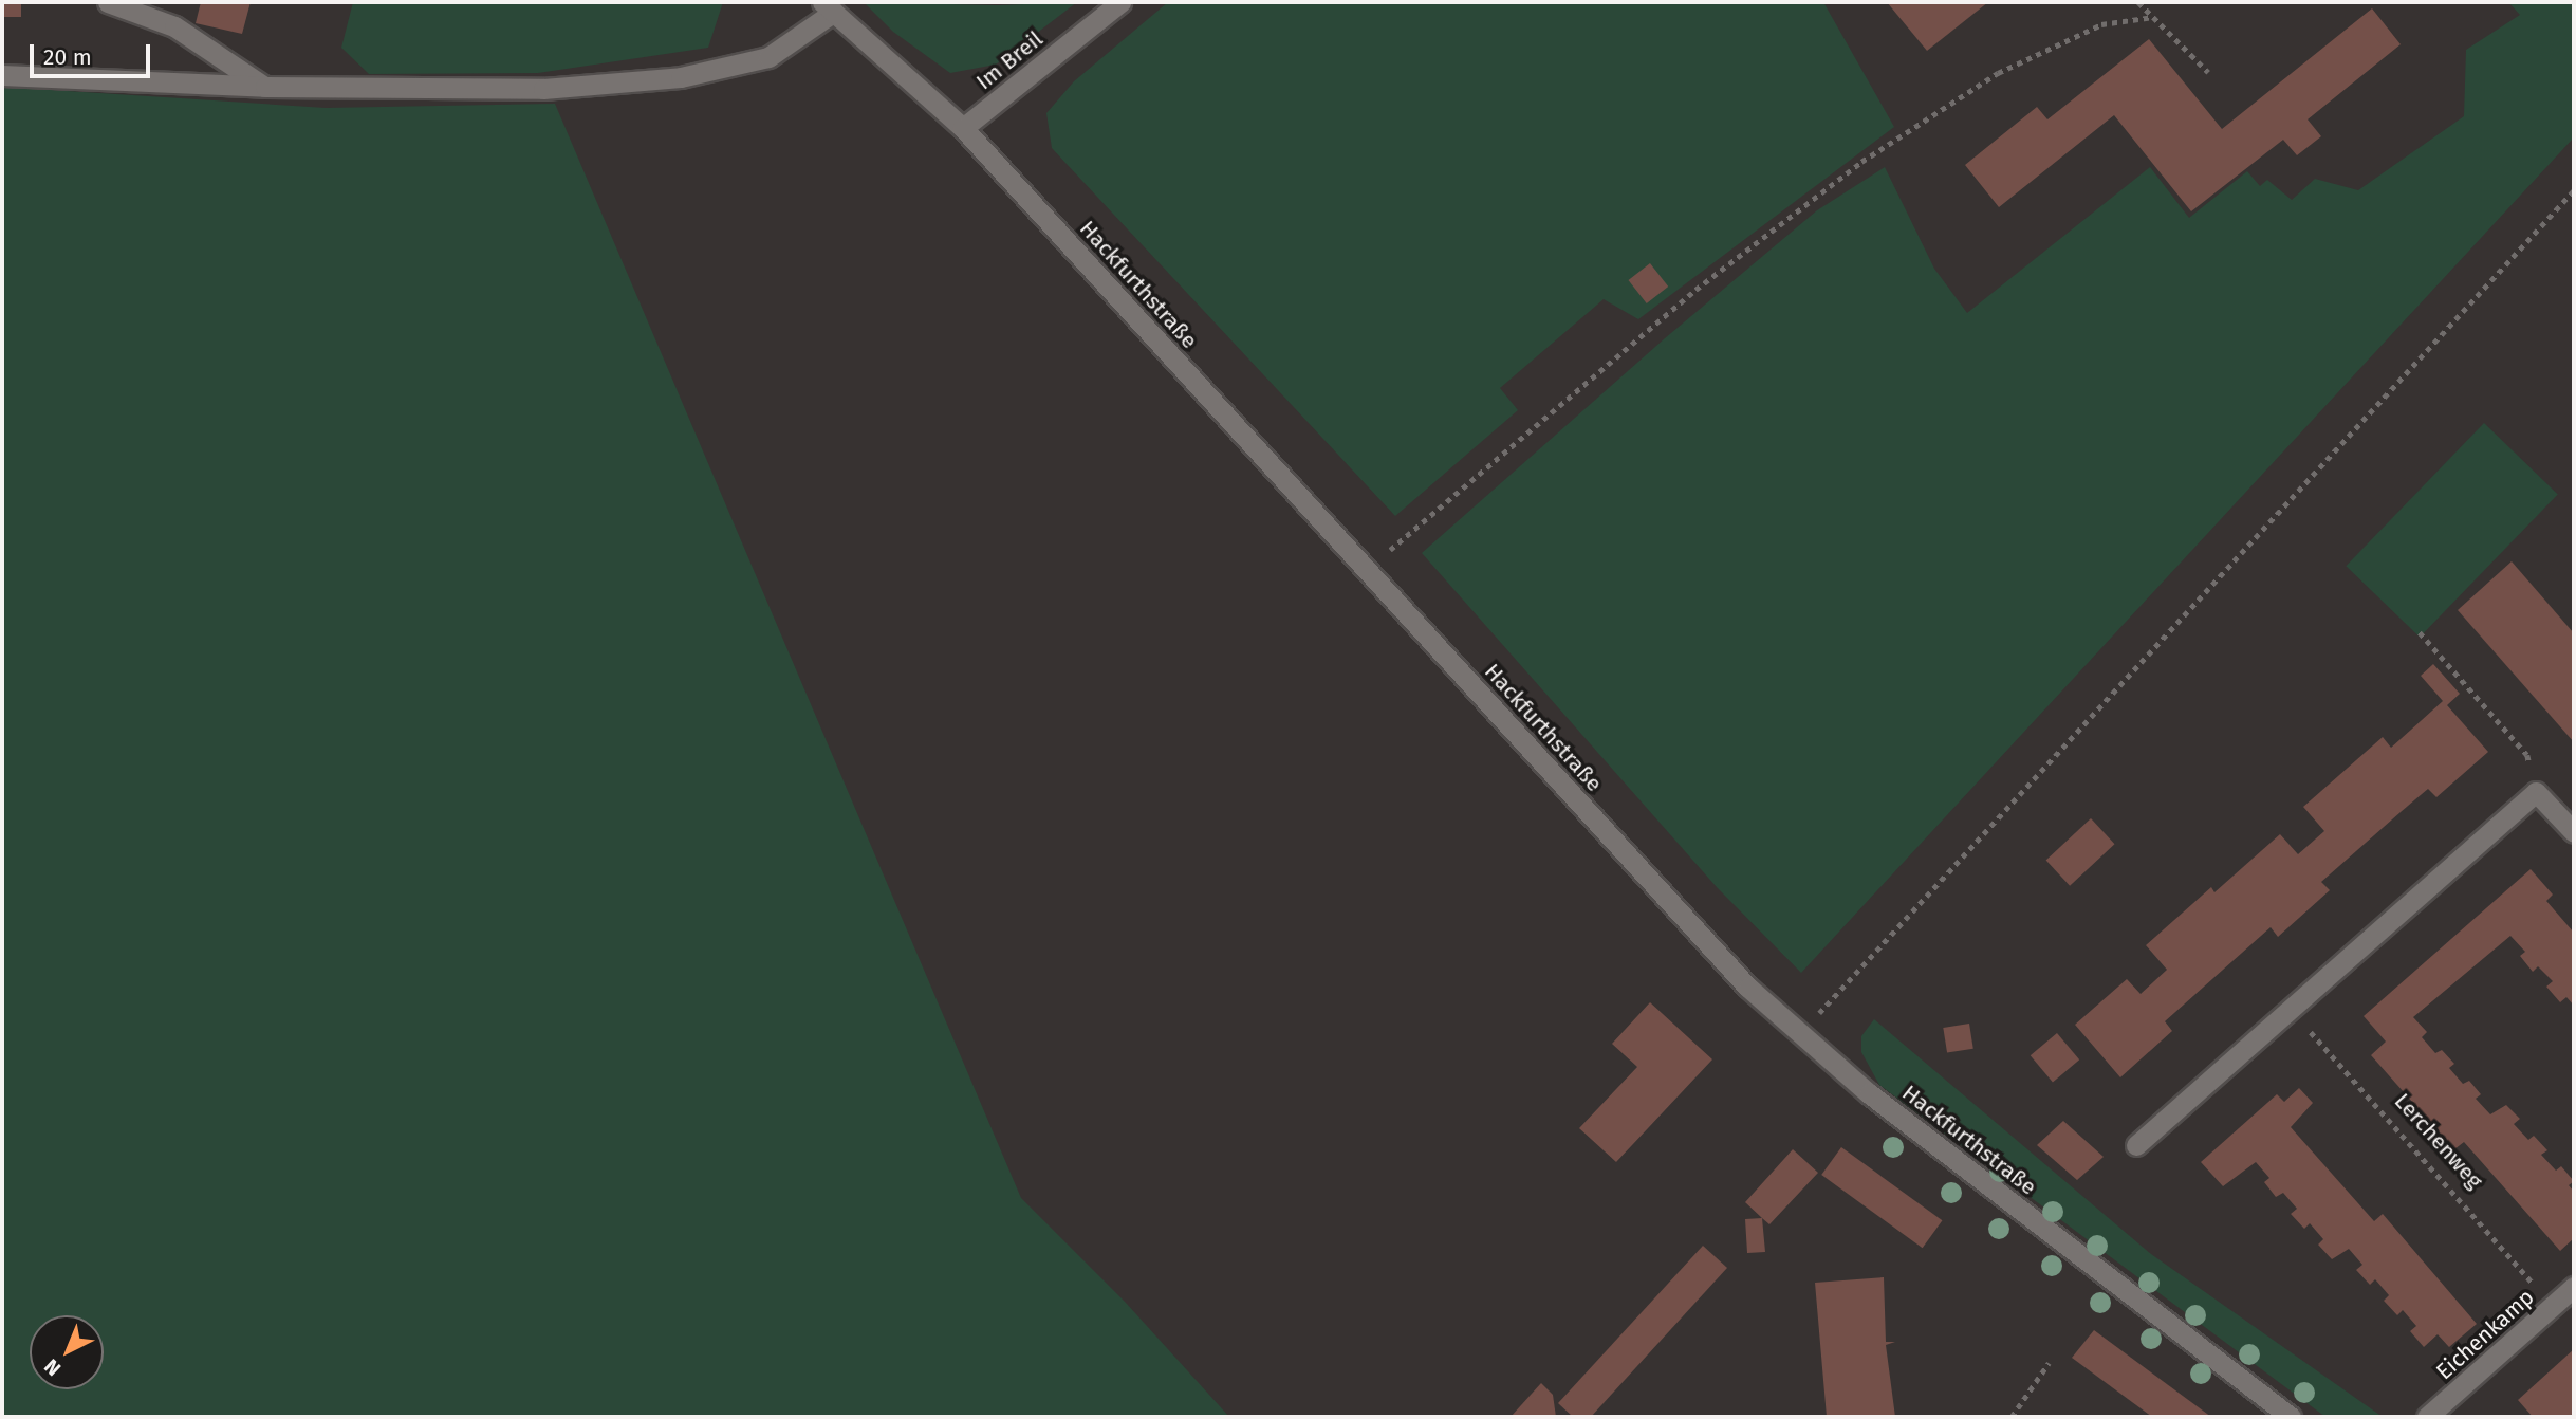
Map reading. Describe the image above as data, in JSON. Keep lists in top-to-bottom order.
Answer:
{
  "streets": {
    "street": ["Im Breil", "Hackfurthstraße", "Eichenkamp"],
    "path": ["Lerchenweg"]
  },
  "crossings": [
    ["Im Breil", "Hackfurthstraße"],
    ["Lerchenweg", "Eichenkamp"]
  ],
  "scale_bar": "20 m",
  "north": "bottom left"
}
